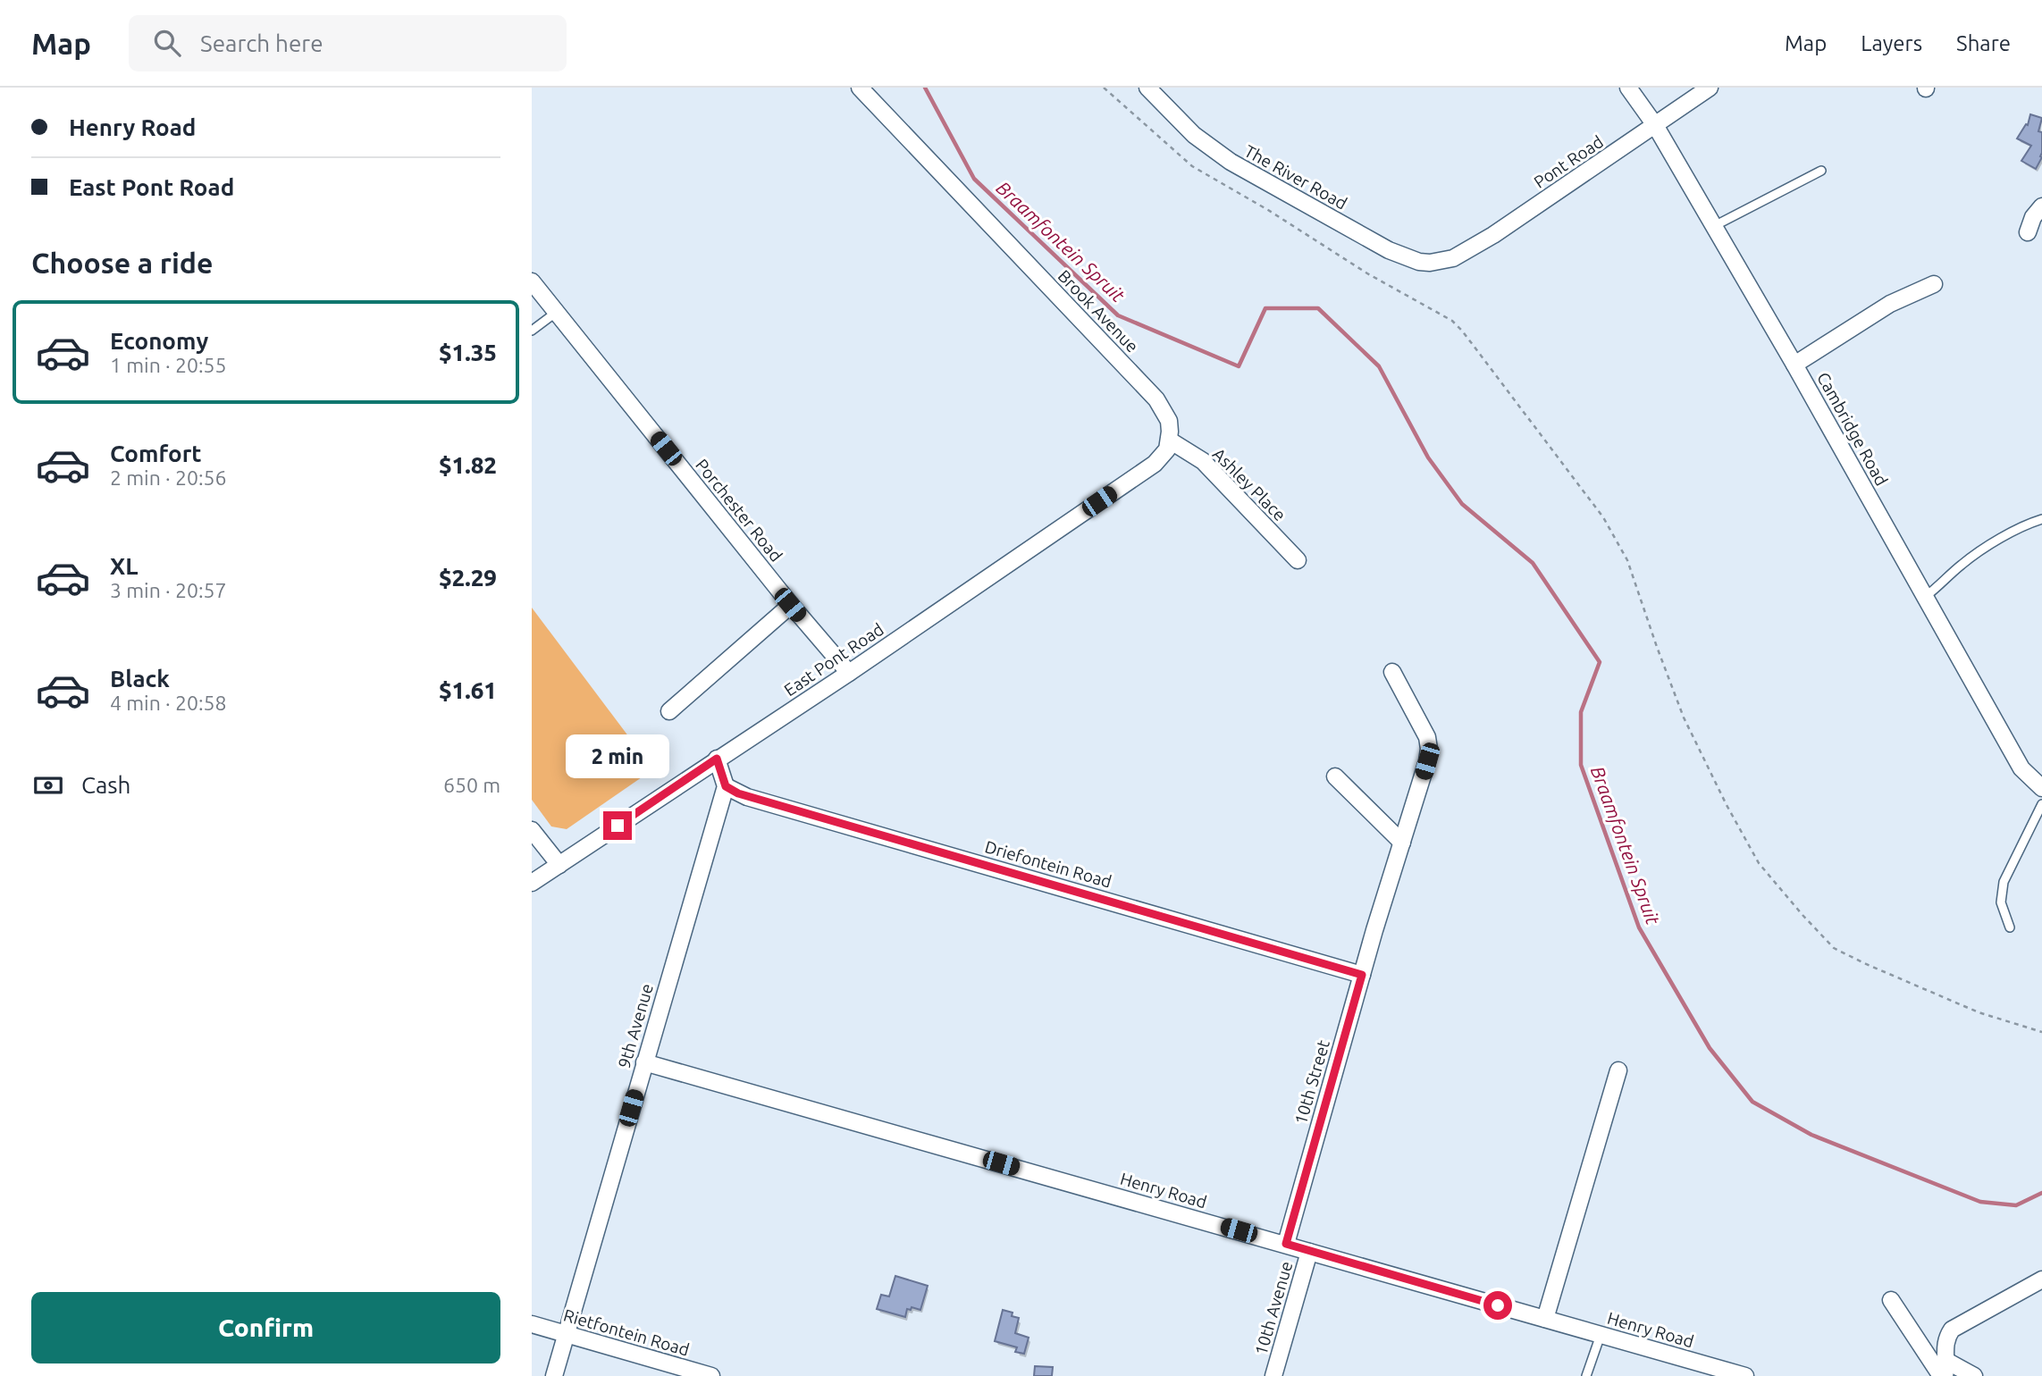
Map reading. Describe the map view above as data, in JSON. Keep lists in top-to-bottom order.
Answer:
{
  "streets": {
    "street": [
      "Pont Road",
      "The River Road",
      "Brook Avenue",
      "Cambridge Road",
      "Ashley Place",
      "Porchester Road",
      "East Pont Road",
      "Driefontein Road",
      "9th Avenue",
      "10th Street",
      "Henry Road",
      "10th Avenue",
      "Rietfontein Road"
    ]
  },
  "crossings": [
    ["Pont Road", "The River Road"],
    ["Pont Road", "Cambridge Road"],
    ["Brook Avenue", "Ashley Place"],
    ["Brook Avenue", "East Pont Road"],
    ["Ashley Place", "East Pont Road"],
    ["Porchester Road", "East Pont Road"],
    ["Driefontein Road", "9th Avenue"],
    ["Driefontein Road", "10th Street"],
    ["9th Avenue", "Henry Road"],
    ["9th Avenue", "Rietfontein Road"],
    ["10th Street", "Henry Road"],
    ["Henry Road", "10th Avenue"]
  ],
  "water": ["Braamfontein Spruit"],
  "page": {
    "header": "Map",
    "search": "Search here",
    "nav": ["Map", "Layers", "Share"],
    "banner": ["Henry Road", "East Pont Road"],
    "heading": "Choose a ride",
    "list": [
      {
        "name": "Economy",
        "note": "1 min · 20:55",
        "value": "$1.35"
      },
      {
        "name": "Comfort",
        "note": "2 min · 20:56",
        "value": "$1.82"
      },
      {
        "name": "XL",
        "note": "3 min · 20:57",
        "value": "$2.29"
      },
      {
        "name": "Black",
        "note": "4 min · 20:58",
        "value": "$1.61"
      }
    ],
    "bubble": "2 min",
    "pay": ["Cash", "650 m"],
    "buttons": "Confirm"
  }
}
